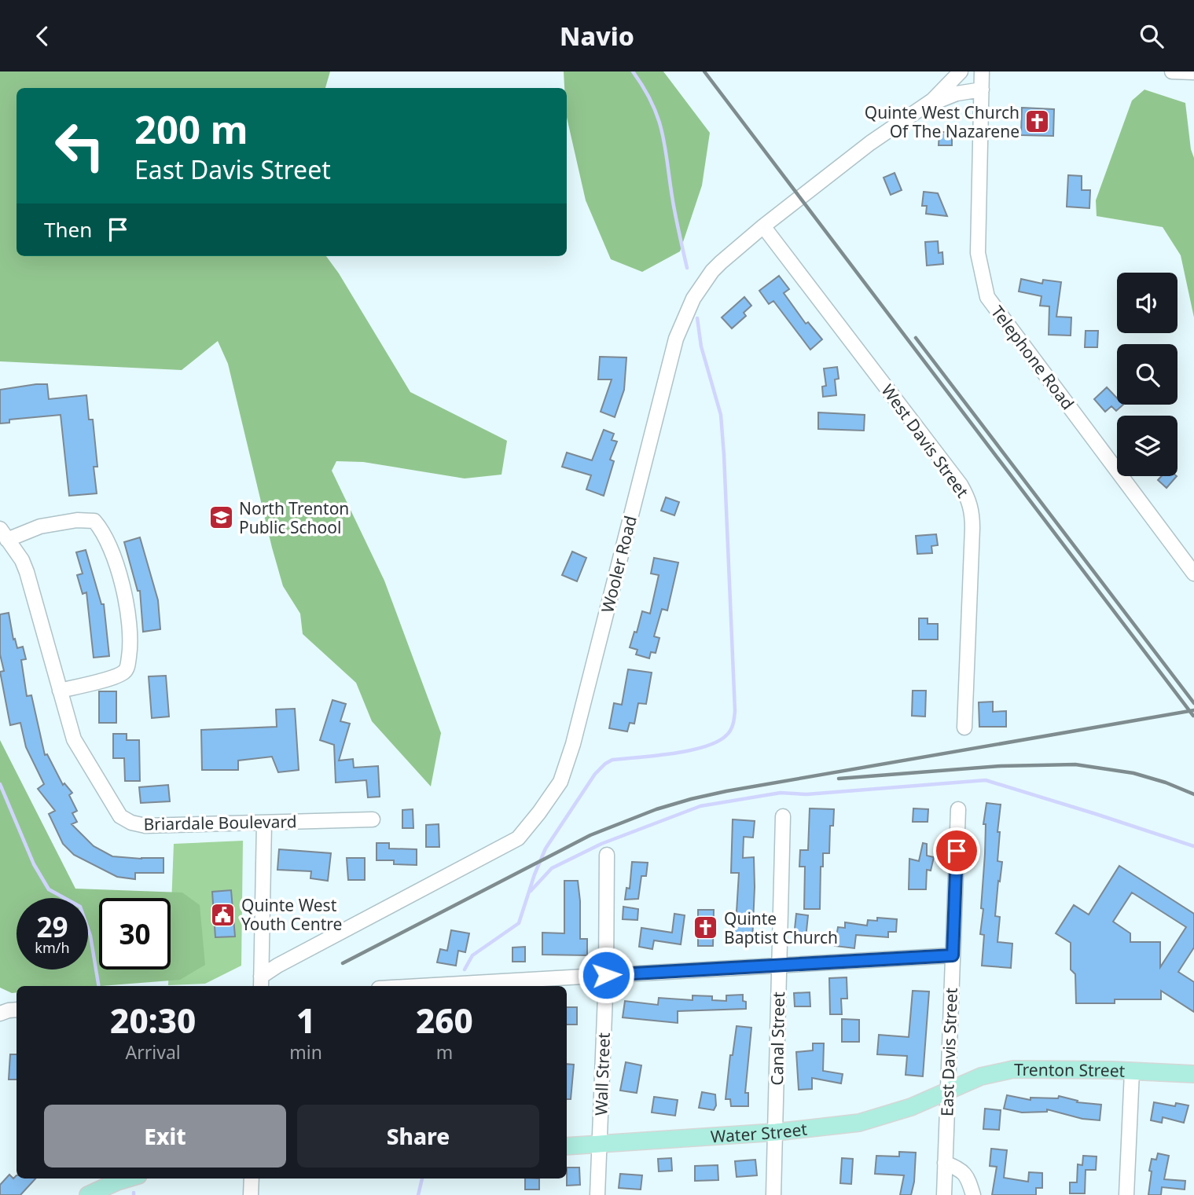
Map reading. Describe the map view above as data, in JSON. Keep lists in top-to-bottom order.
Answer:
{
  "streets": {
    "main road": ["Trenton Street", "Water Street"],
    "street": [
      "Telephone Road",
      "West Davis Street",
      "Wooler Road",
      "Briardale Boulevard",
      "Canal Street",
      "East Davis Street",
      "Wall Street"
    ]
  },
  "crossings": [
    ["Telephone Road", "Wooler Road"],
    ["West Davis Street", "Wooler Road"],
    ["Canal Street", "Water Street"],
    ["East Davis Street", "Trenton Street"],
    ["East Davis Street", "Water Street"],
    ["Trenton Street", "Water Street"],
    ["Wall Street", "Water Street"]
  ],
  "places": {
    "church": ["Quinte West Church Of The Nazarene", "Quinte Baptist Church"],
    "school or university": ["North Trenton Public School"],
    "public building": ["Quinte West Youth Centre"]
  },
  "page": {
    "header": "Navio",
    "turn": ["200 m", "East Davis Street"],
    "then": "Then",
    "speed": "29 km/h",
    "limit": "30",
    "eta": [
      "20:30",
      "Arrival",
      "1",
      "min",
      "260",
      "m"
    ],
    "buttons": ["Exit", "Share"]
  }
}
